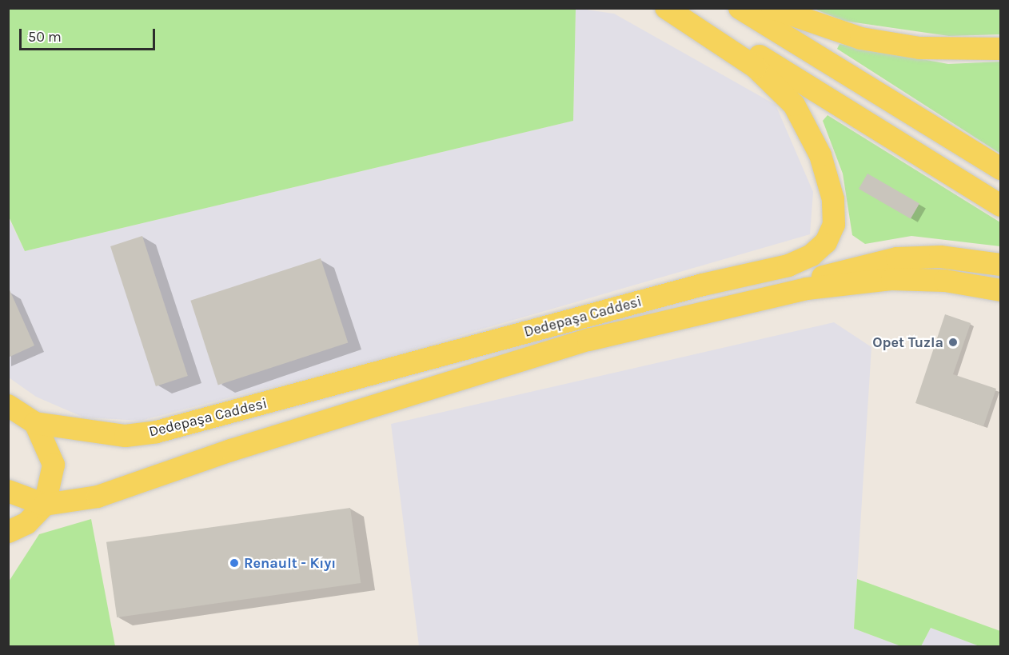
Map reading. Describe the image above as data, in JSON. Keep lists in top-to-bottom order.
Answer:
{
  "streets": {
    "main road": ["Dedepaşa Caddesi"]
  },
  "places": ["Opet Tuzla", "Renault - Kıyı"],
  "scale_bar": "50 m"
}
